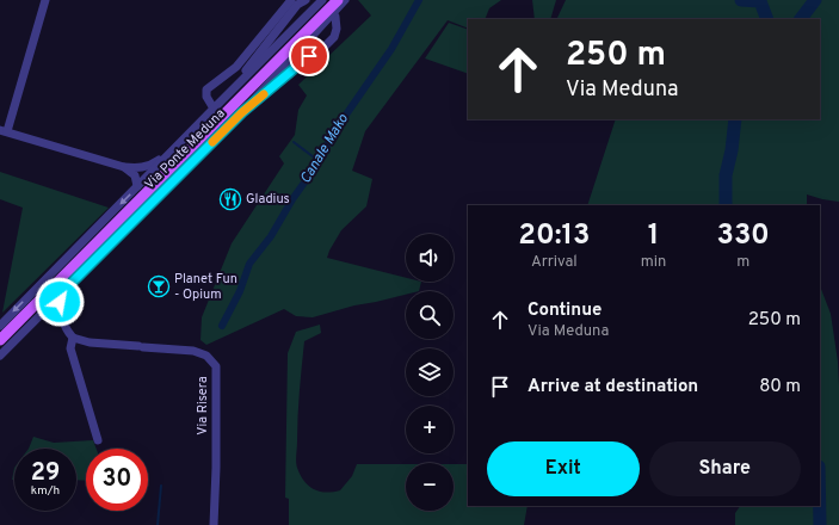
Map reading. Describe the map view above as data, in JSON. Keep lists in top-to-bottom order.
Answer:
{
  "streets": {
    "main road": ["Via Ponte Meduna"],
    "street": ["Via Risera"]
  },
  "water": ["Canale Mako"],
  "places": {
    "restaurant": ["Gladius"],
    "bar": ["Planet Fun - Opium"]
  },
  "page": {
    "turn": ["250 m", "Via Meduna"],
    "eta": [
      "20:13",
      "Arrival",
      "1",
      "min",
      "330",
      "m"
    ],
    "map_buttons": ["+", "−"],
    "list": [
      {
        "name": "Continue",
        "note": "Via Meduna",
        "value": "250 m"
      },
      {
        "name": "Arrive at destination",
        "value": "80 m"
      }
    ],
    "buttons": ["Exit", "Share"],
    "speed": "29 km/h",
    "limit": "30"
  }
}
